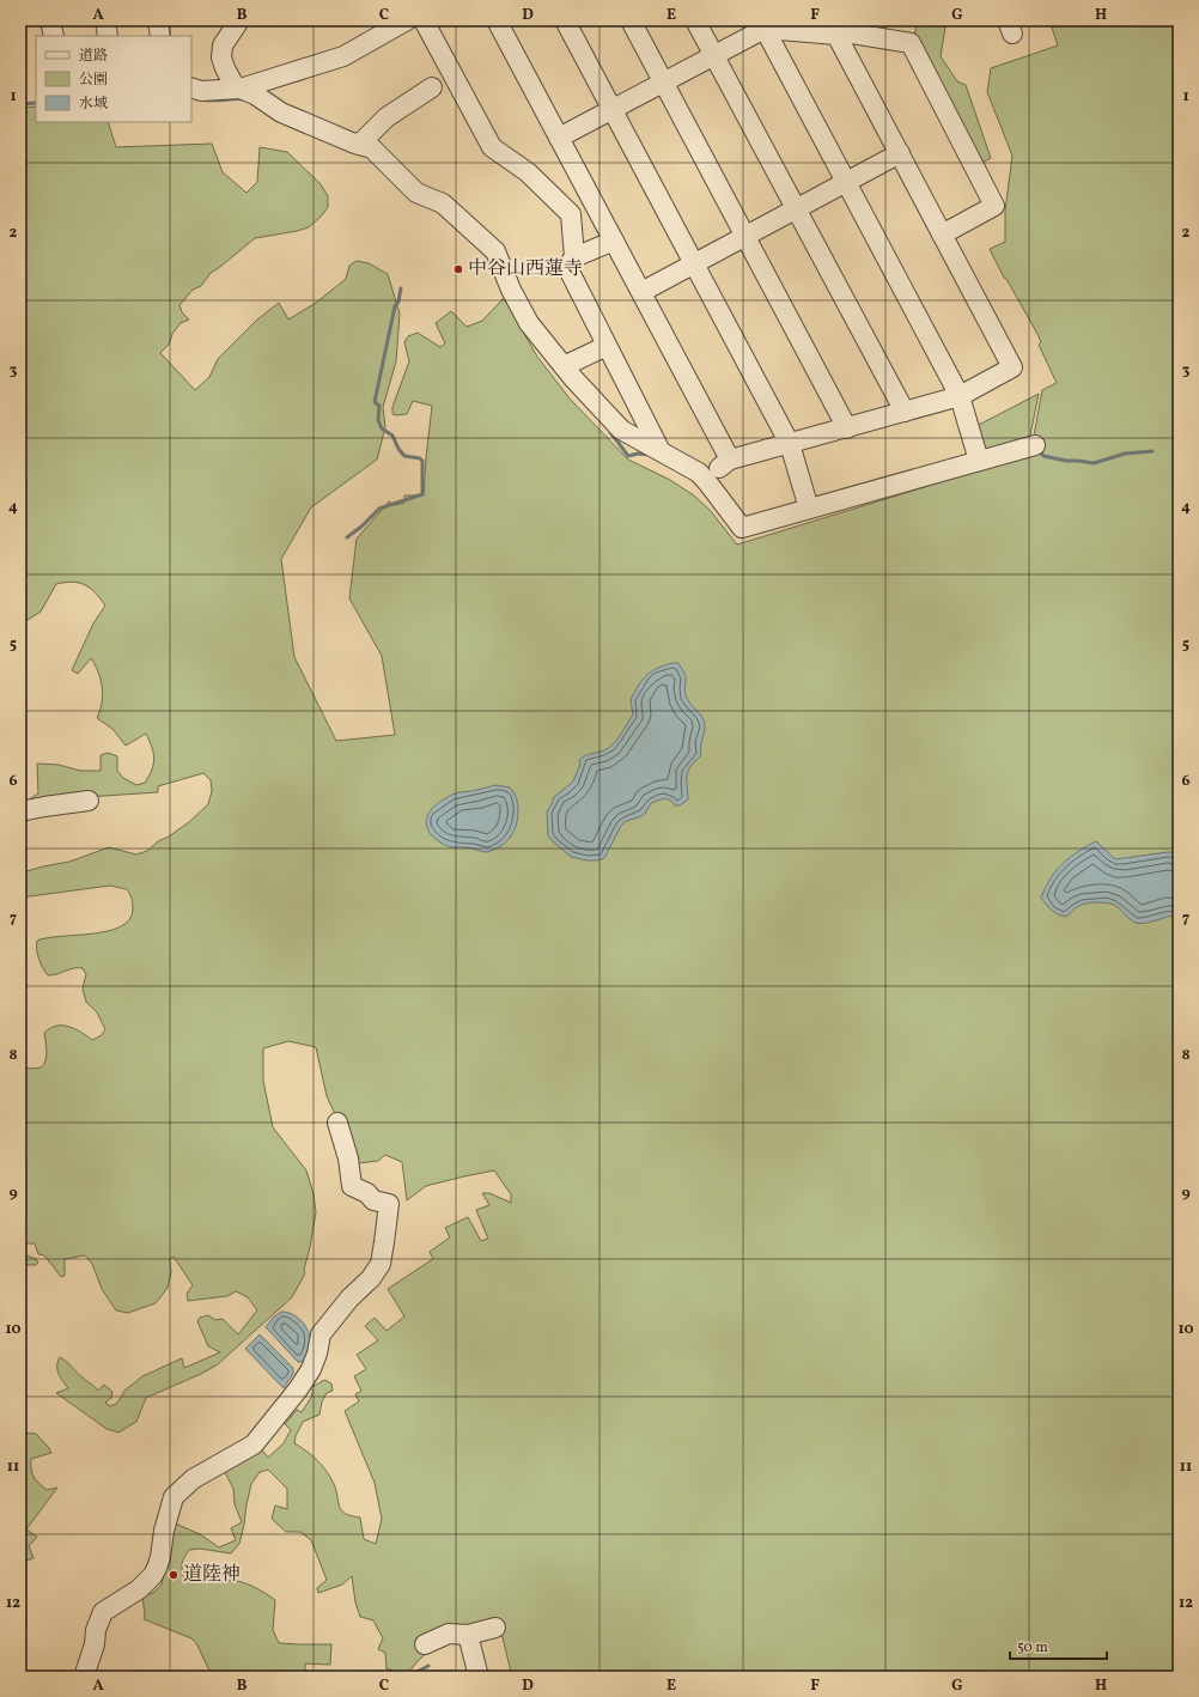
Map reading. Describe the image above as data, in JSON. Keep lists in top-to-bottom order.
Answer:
{
  "places": ["中谷山西蓮寺", "道陸神"],
  "legend": ["道路", "公園", "水域"],
  "scale_bar": "50 m",
  "grid": {
    "columns": [
      "A",
      "B",
      "C",
      "D",
      "E",
      "F",
      "G",
      "H"
    ],
    "rows": [
      "1",
      "2",
      "3",
      "4",
      "5",
      "6",
      "7",
      "8",
      "9",
      "10",
      "11",
      "12"
    ]
  }
}
